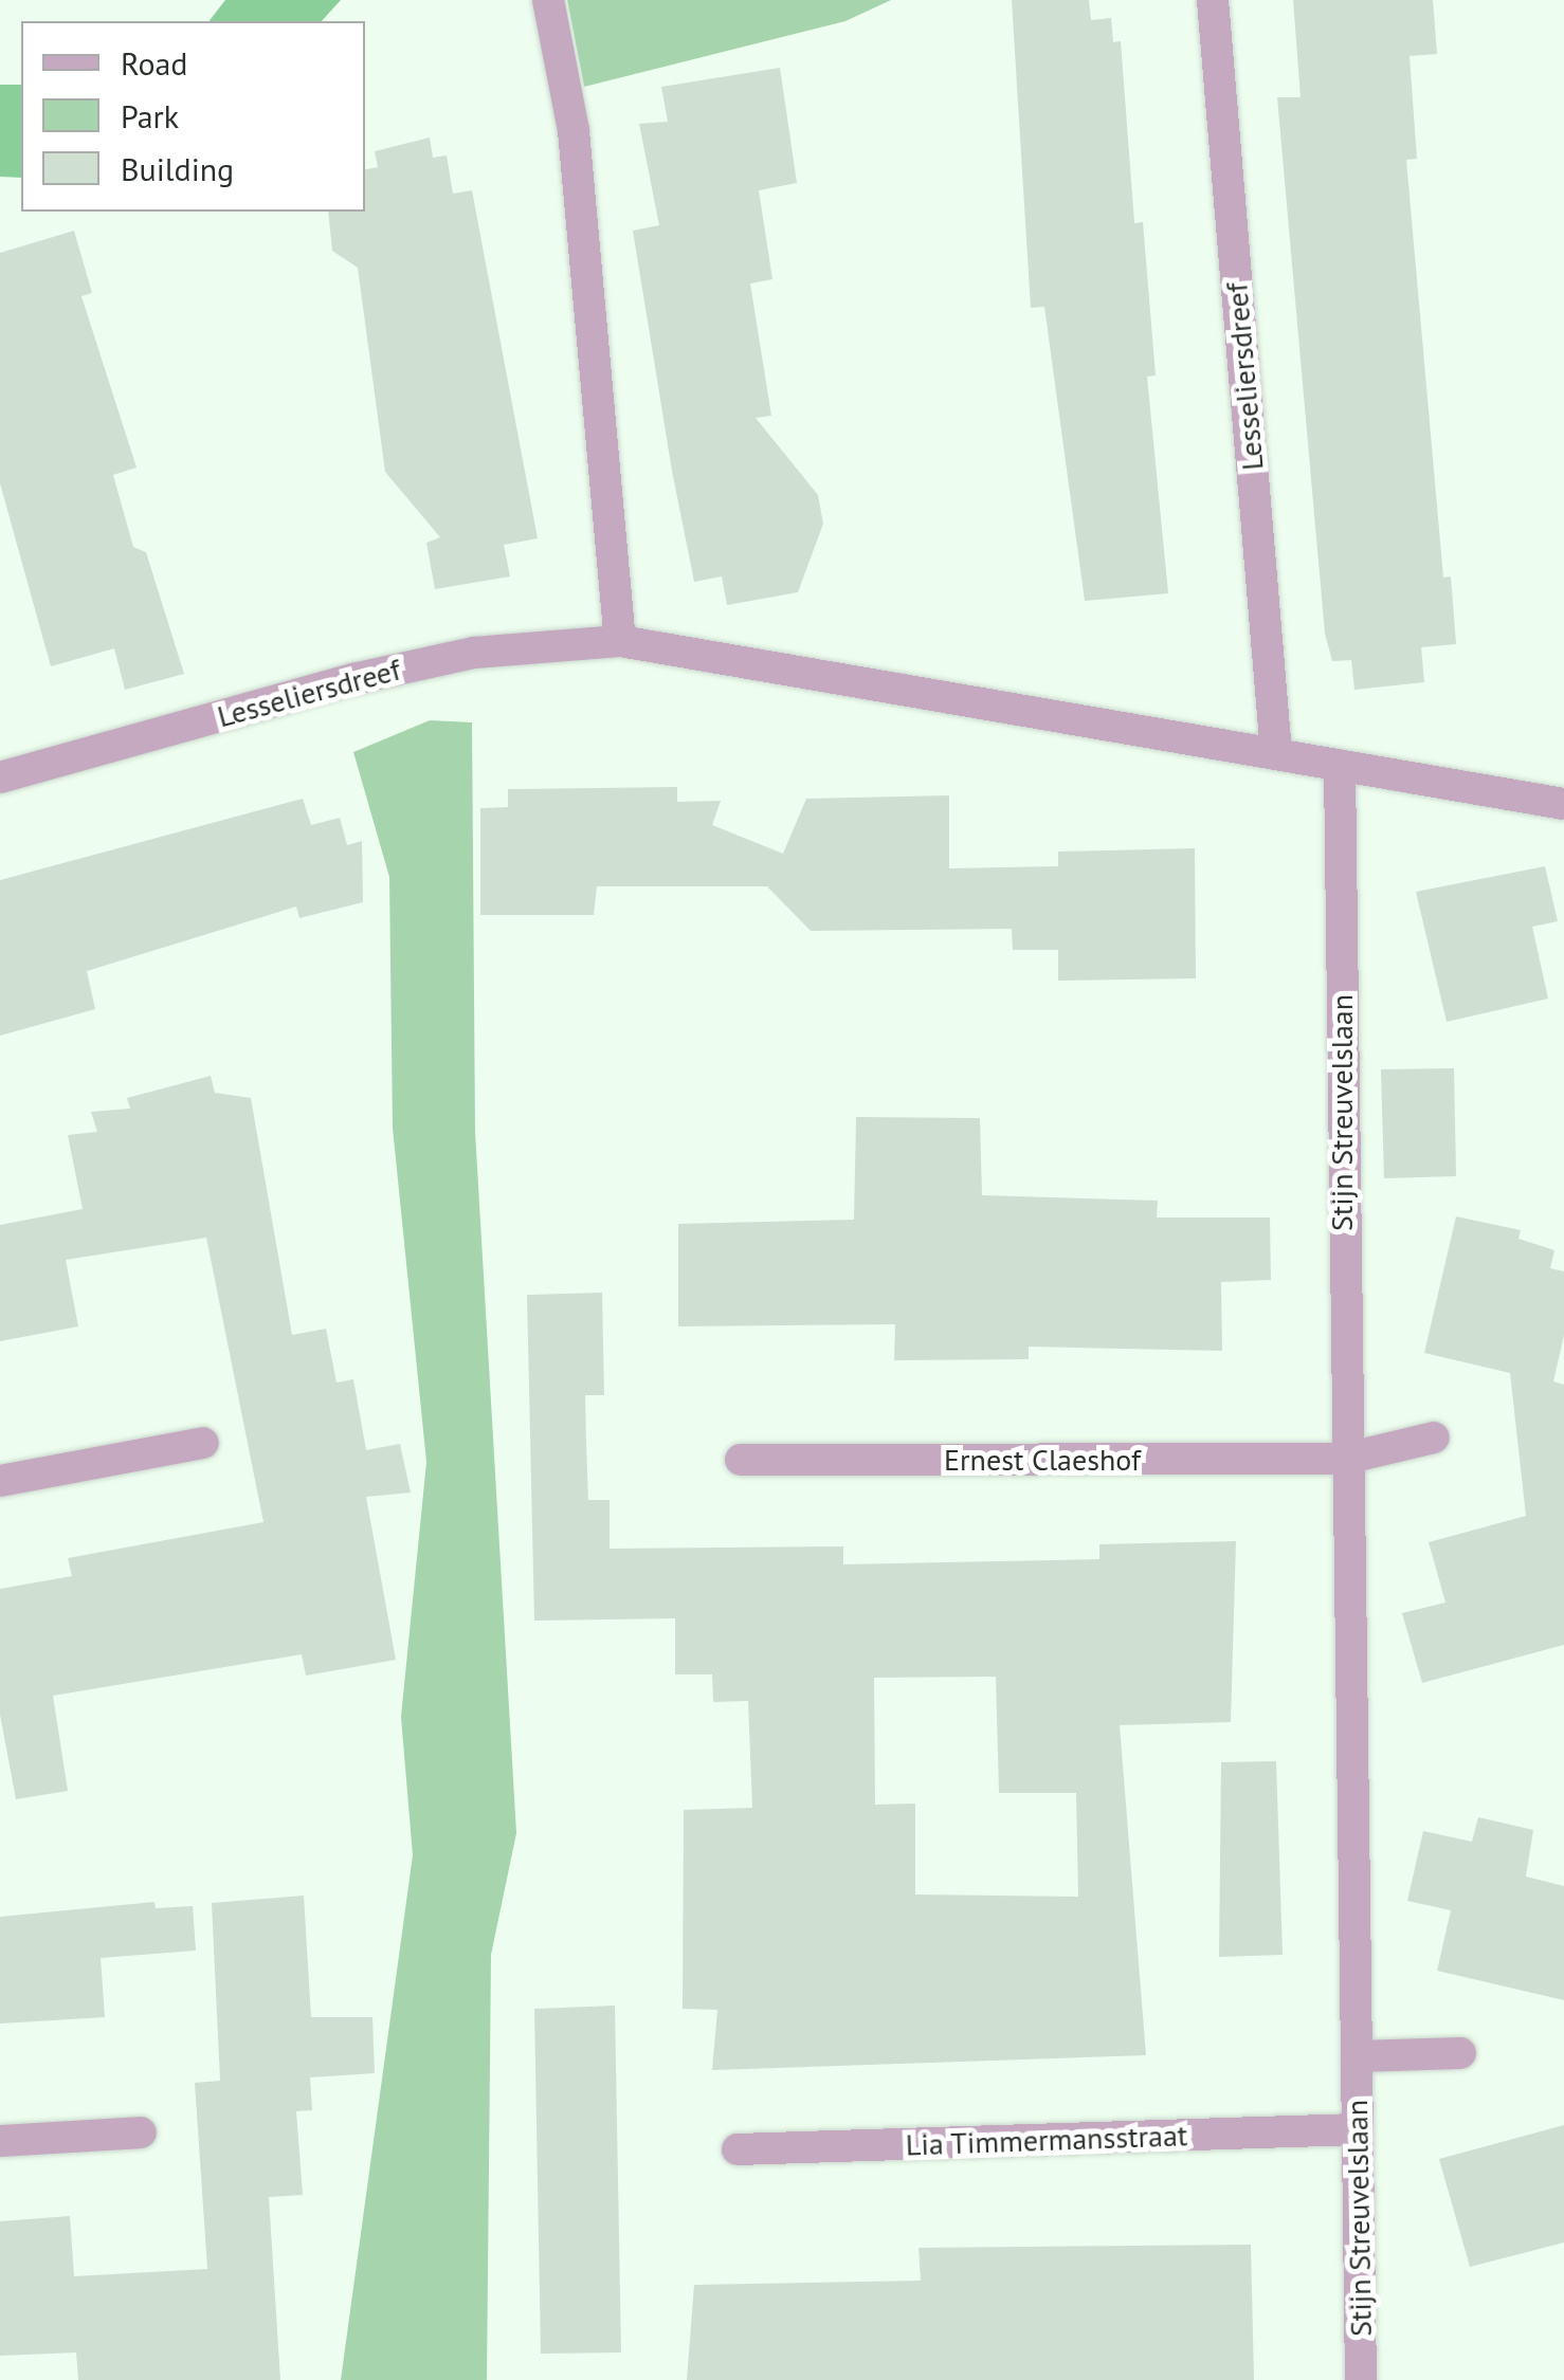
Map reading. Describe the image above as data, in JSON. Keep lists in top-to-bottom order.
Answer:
{
  "streets": {
    "street": [
      "Lesseliersdreef",
      "Stijn Streuvelslaan",
      "Ernest Claeshof",
      "Lia Timmermansstraat"
    ]
  },
  "crossings": [
    ["Lesseliersdreef", "Stijn Streuvelslaan"],
    ["Stijn Streuvelslaan", "Ernest Claeshof"],
    ["Stijn Streuvelslaan", "Lia Timmermansstraat"]
  ],
  "legend": ["Road", "Park", "Building"]
}
